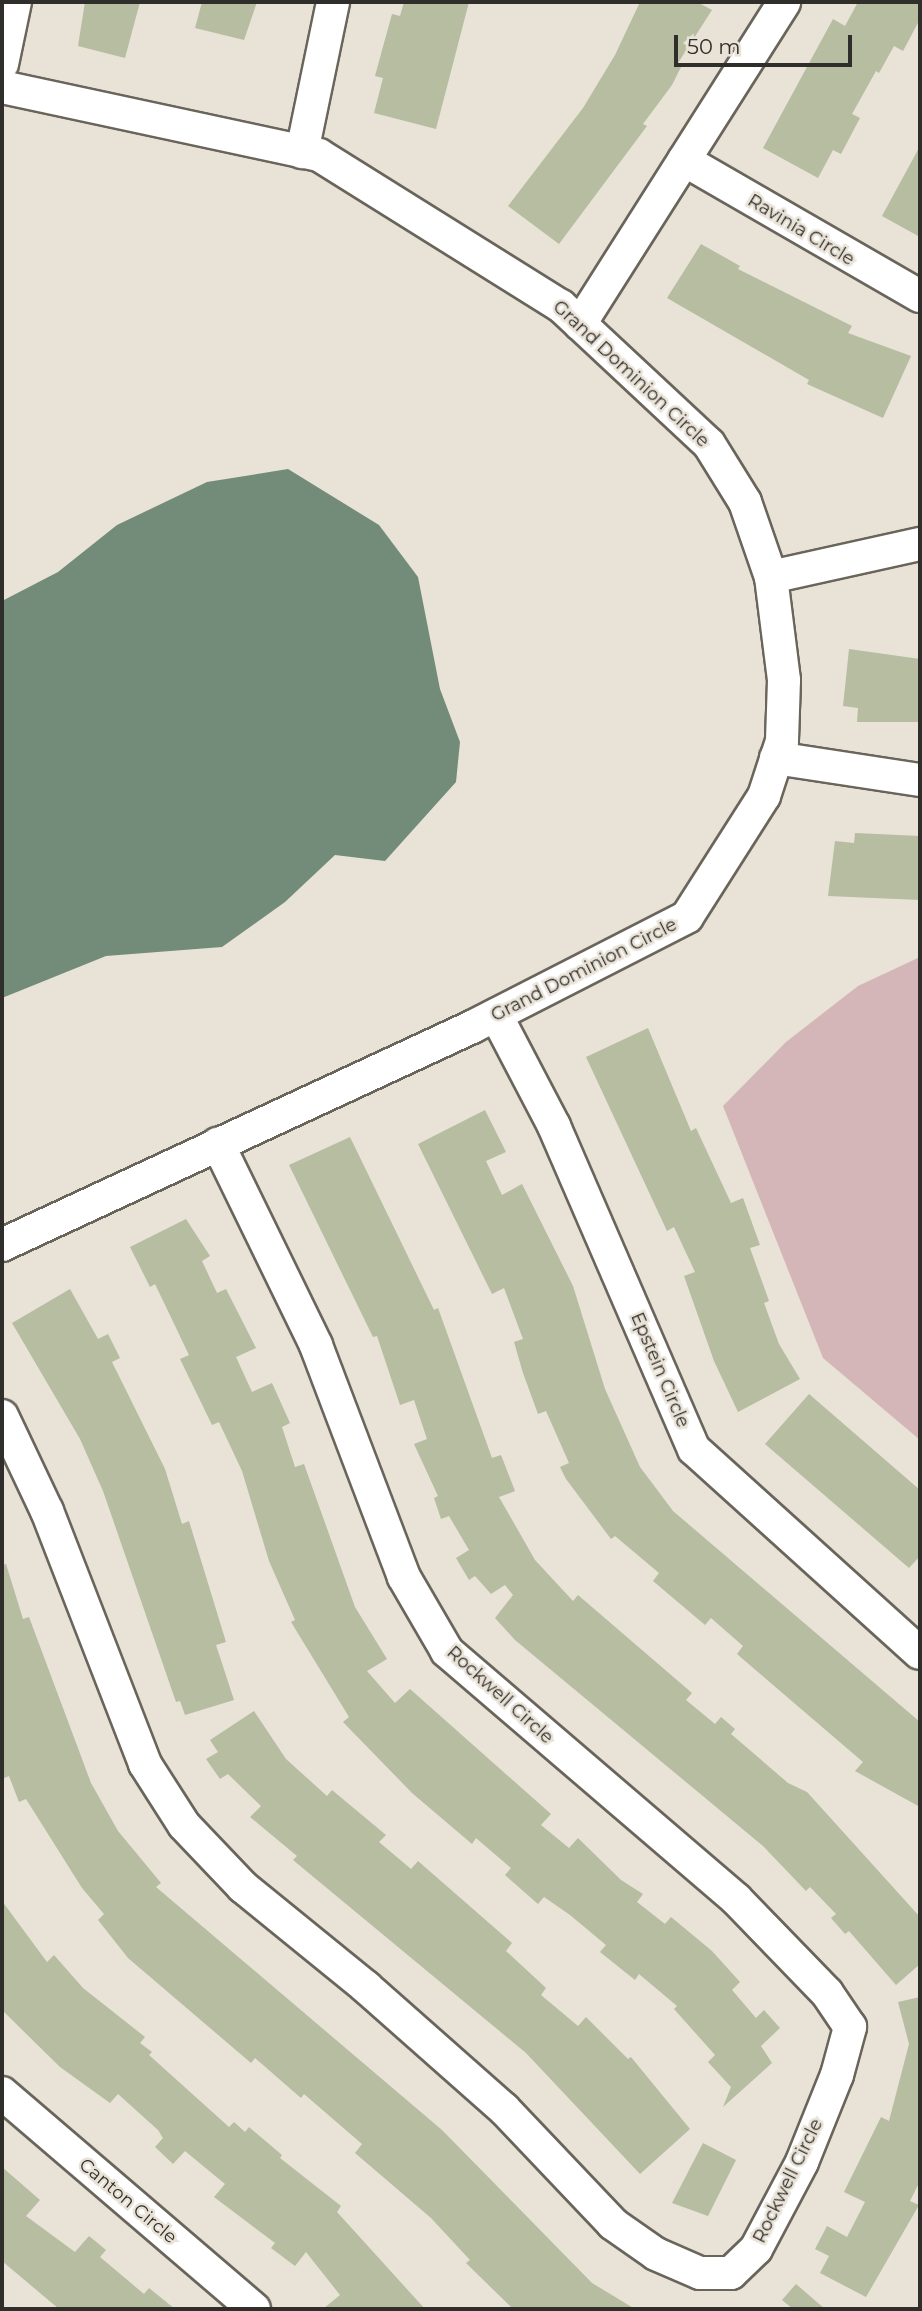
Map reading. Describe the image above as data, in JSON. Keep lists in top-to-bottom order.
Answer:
{
  "streets": {
    "street": [
      "Ravinia Circle",
      "Grand Dominion Circle",
      "Epstein Circle",
      "Rockwell Circle",
      "Canton Circle"
    ]
  },
  "crossings": [
    ["Grand Dominion Circle", "Epstein Circle"],
    ["Grand Dominion Circle", "Rockwell Circle"]
  ],
  "scale_bar": "50 m"
}
